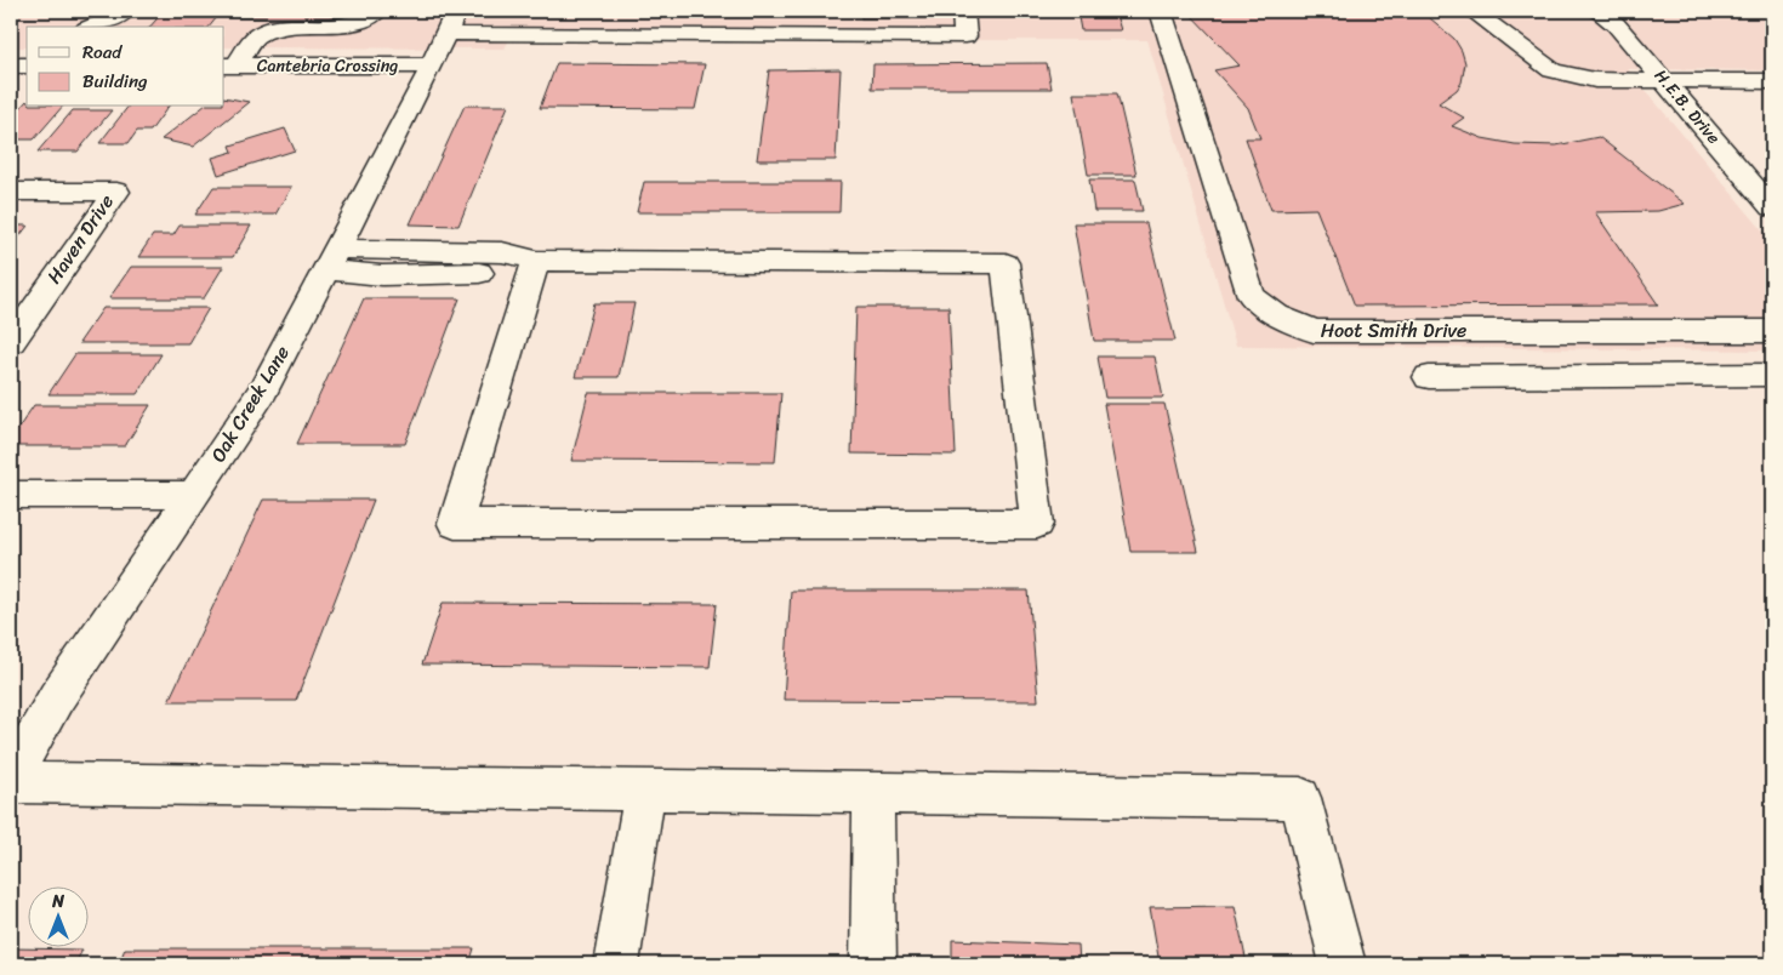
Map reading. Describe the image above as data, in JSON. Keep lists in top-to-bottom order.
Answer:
{
  "streets": {
    "street": [
      "Cantebria Crossing",
      "H.E.B. Drive",
      "Haven Drive",
      "Hoot Smith Drive",
      "Oak Creek Lane"
    ]
  },
  "crossings": [
    ["Cantebria Crossing", "Oak Creek Lane"]
  ],
  "legend": ["Road", "Building"],
  "north": "top"
}
